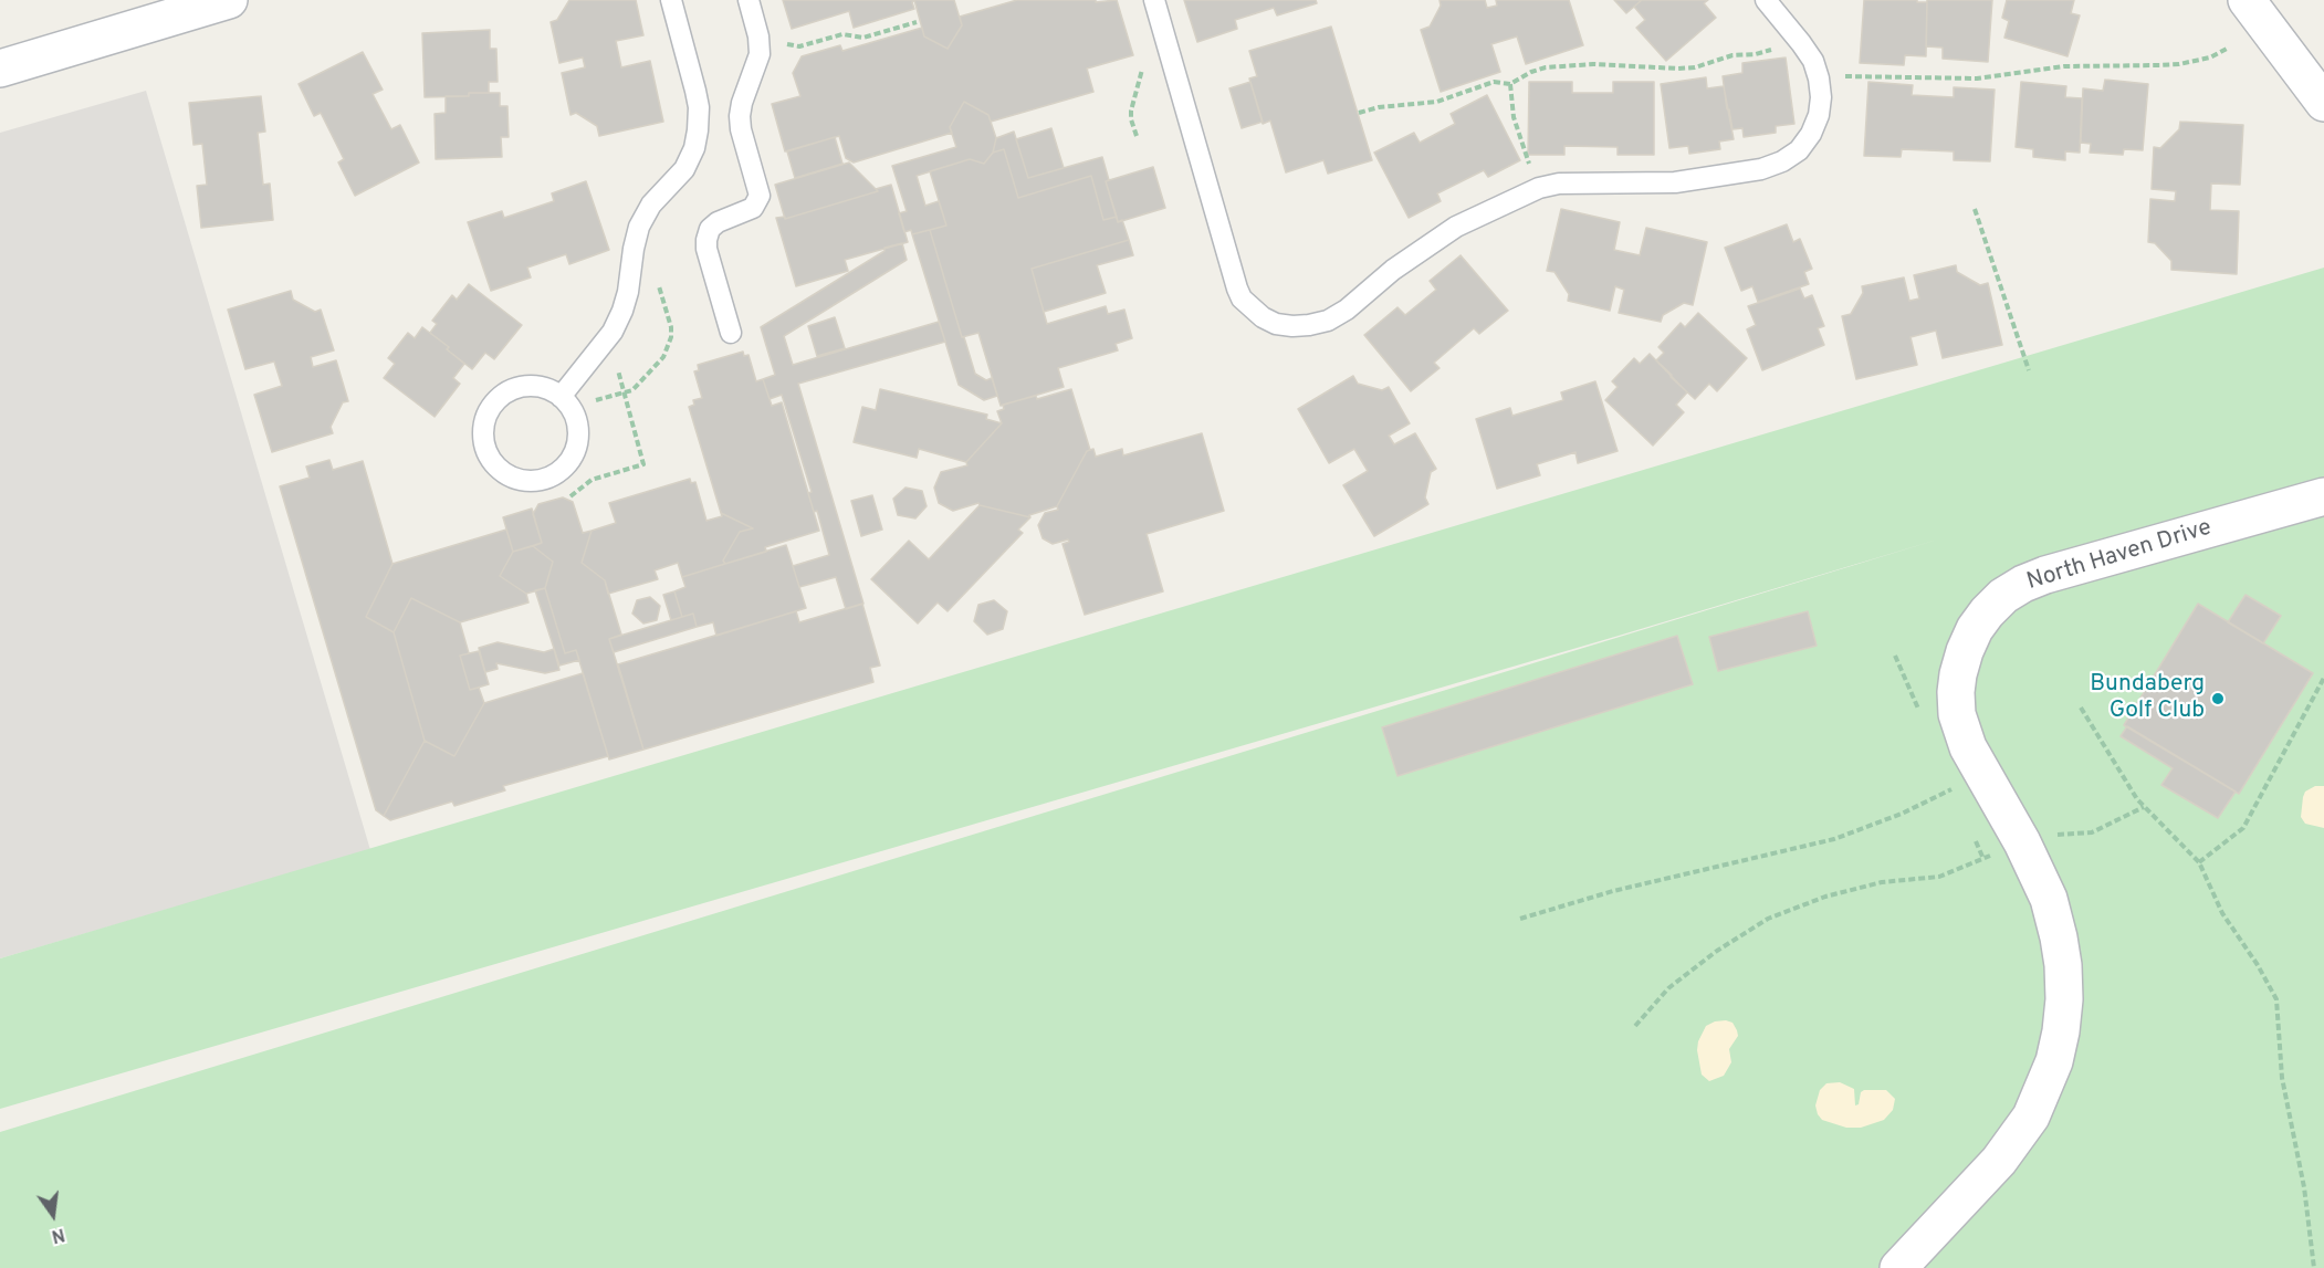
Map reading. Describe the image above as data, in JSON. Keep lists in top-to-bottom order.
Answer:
{
  "streets": {
    "street": ["North Haven Drive"]
  },
  "places": ["Bundaberg Golf Club"],
  "north": "bottom"
}
